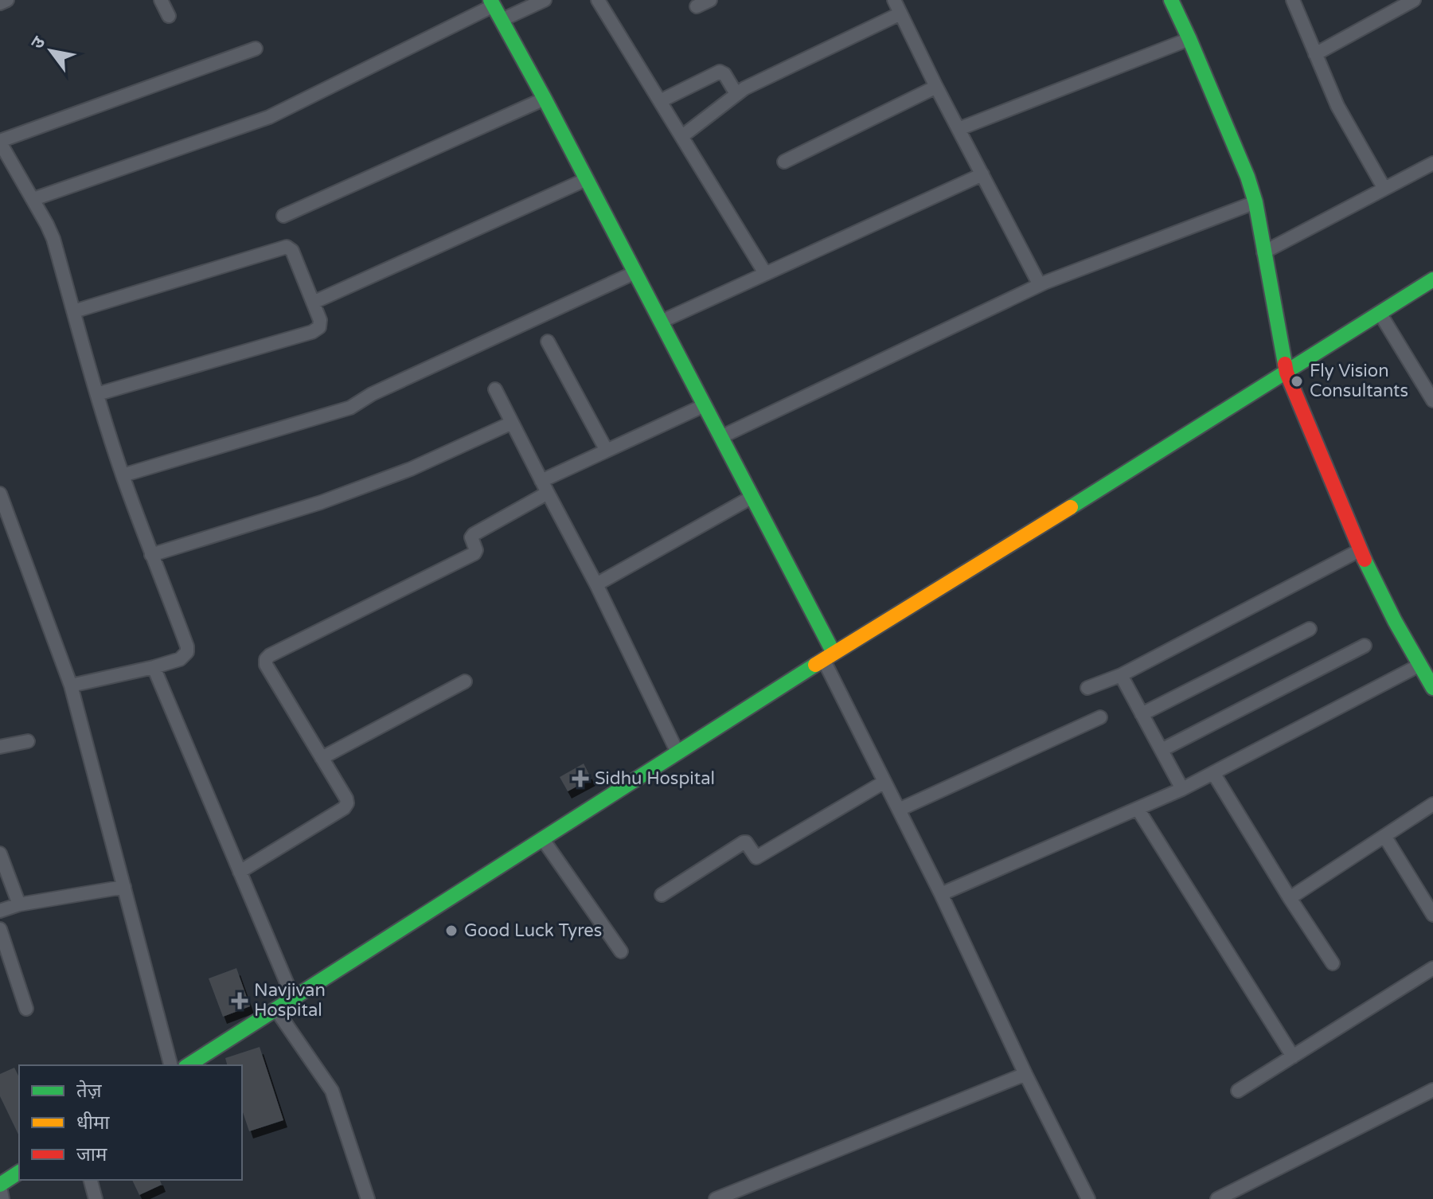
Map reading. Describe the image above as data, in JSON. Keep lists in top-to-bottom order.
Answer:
{
  "places": {
    "other": ["Fly Vision Consultants", "Good Luck Tyres"],
    "health": ["Sidhu Hospital", "Navjivan Hospital"]
  },
  "legend": ["तेज़", "धीमा", "जाम"],
  "north": "top left"
}
